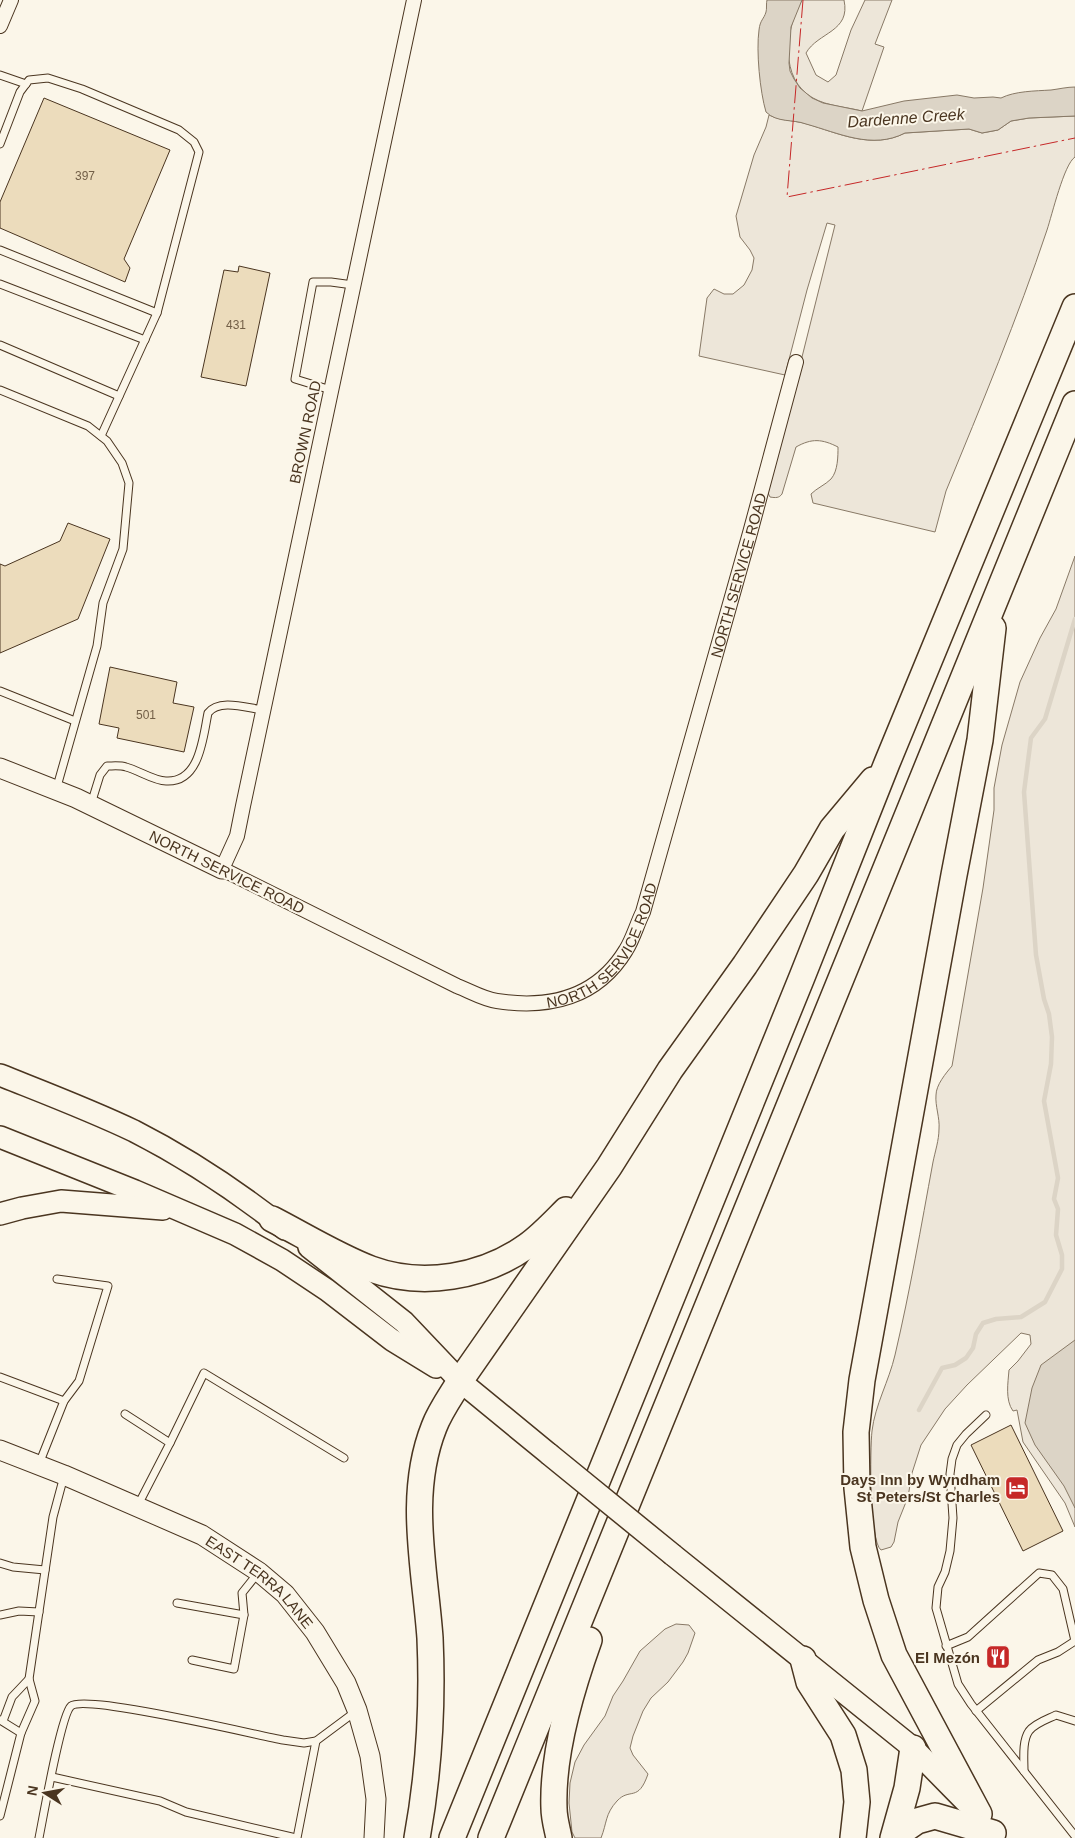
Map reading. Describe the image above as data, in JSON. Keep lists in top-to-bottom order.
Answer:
{
  "streets": {
    "street": ["BROWN ROAD", "NORTH SERVICE ROAD", "EAST TERRA LANE"]
  },
  "crossings": [
    ["BROWN ROAD", "NORTH SERVICE ROAD"]
  ],
  "water": ["Dardenne Creek"],
  "places": {
    "hotel": ["Days Inn by Wyndham St Peters/St Charles"],
    "restaurant": ["El Mezón"]
  },
  "house_numbers": ["397", "431", "501"],
  "north": "left"
}
